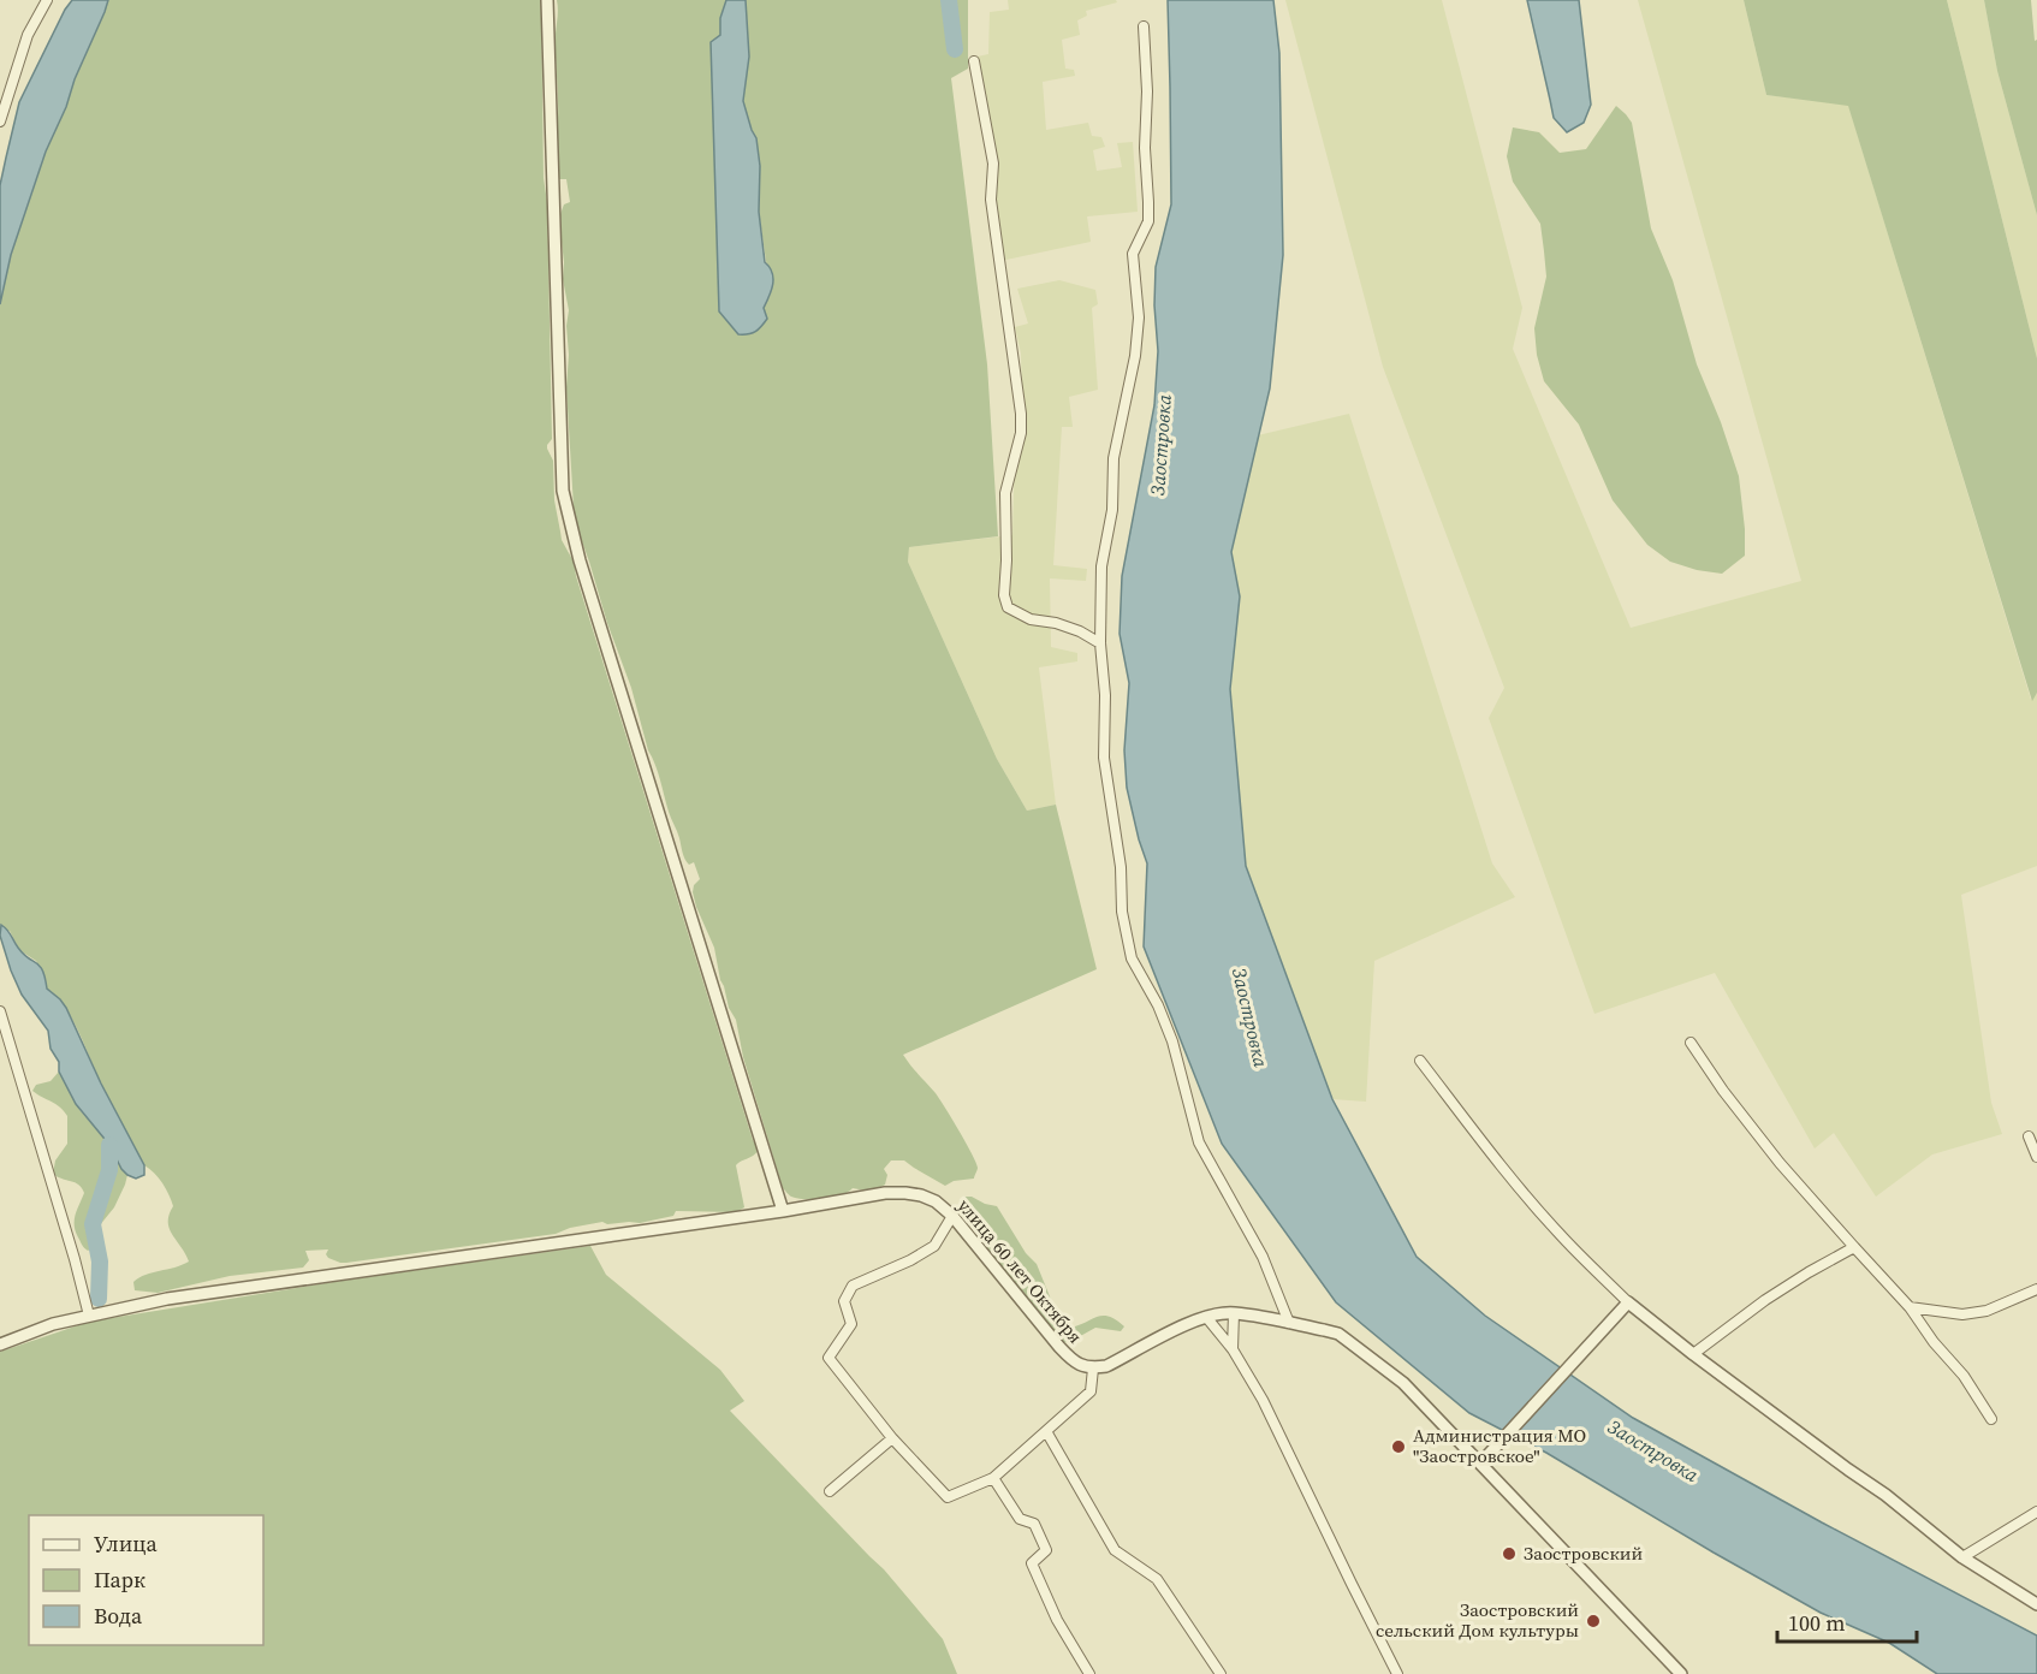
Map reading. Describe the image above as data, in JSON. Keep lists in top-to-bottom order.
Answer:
{
  "streets": {
    "street": ["улица 60 лет Октября"]
  },
  "water": ["Заостровка"],
  "places": ["Администрация МО \"Заостровское\"", "Заостровский", "Заостровский сельский Дом культуры"],
  "legend": ["Улица", "Парк", "Вода"],
  "scale_bar": "100 m"
}
